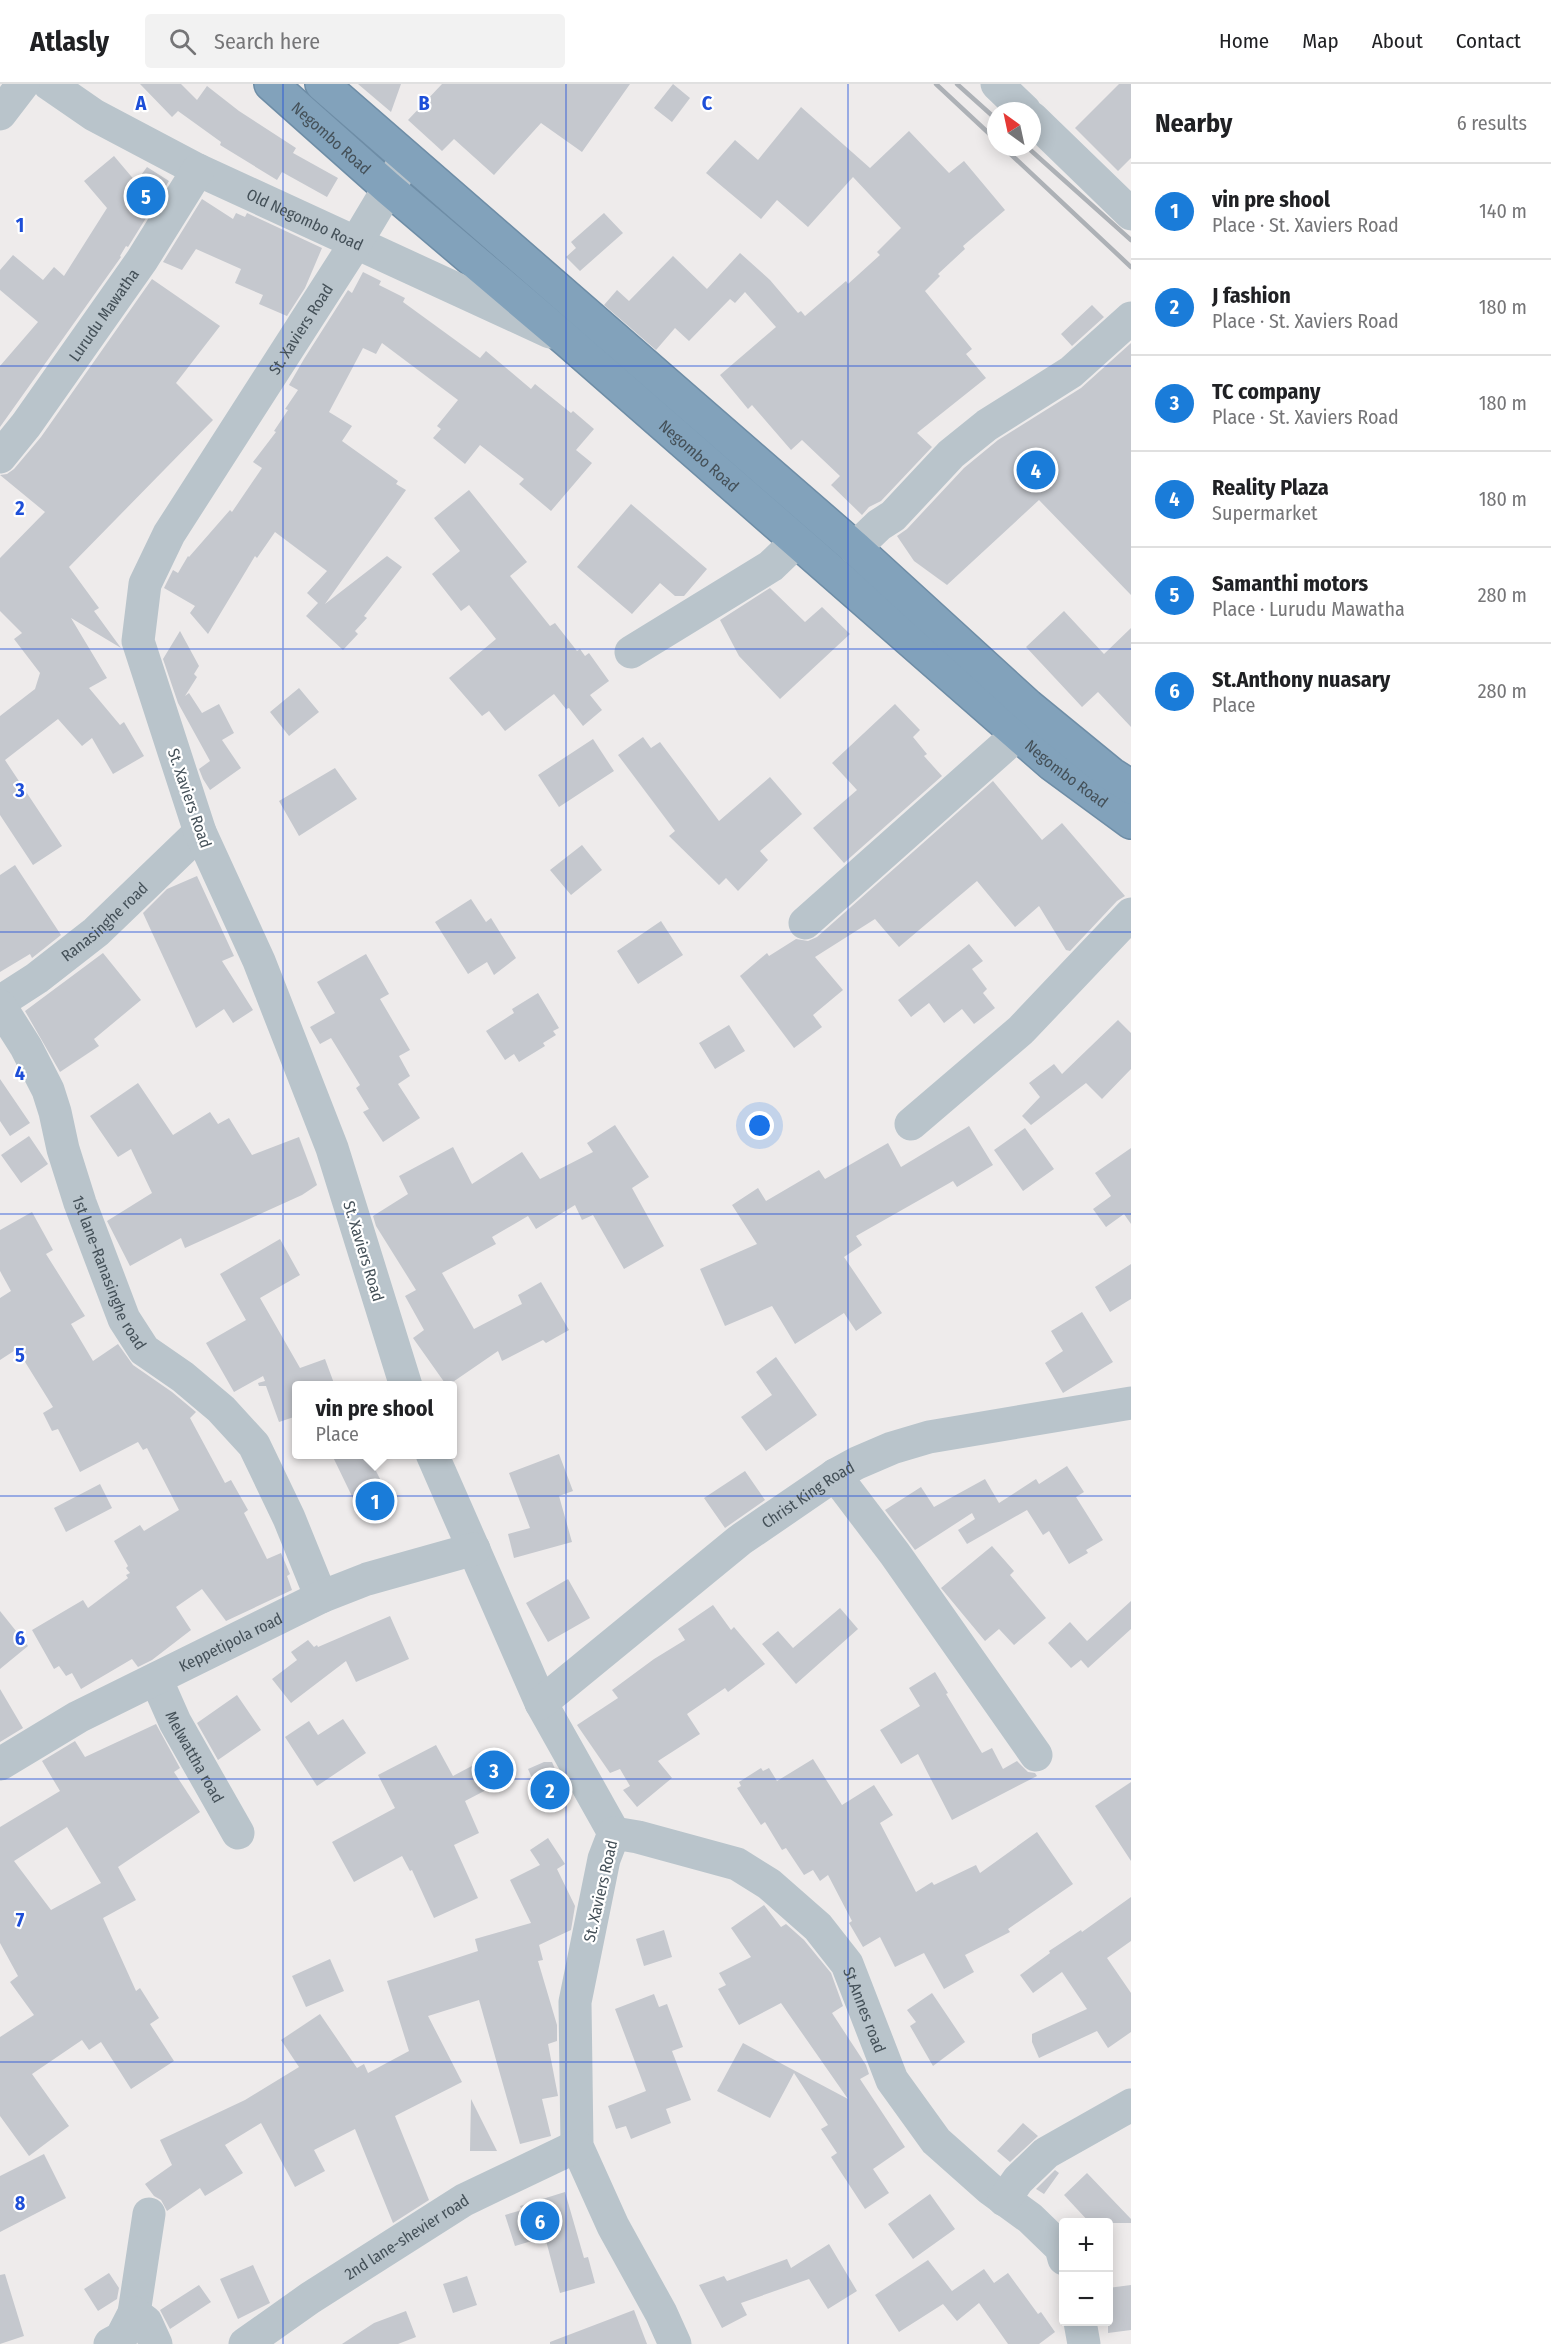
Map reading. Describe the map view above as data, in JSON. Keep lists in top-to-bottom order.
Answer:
{
  "streets": {
    "highway": ["Negombo Road"],
    "street": [
      "Old Negombo Road",
      "Lurudu Mawatha",
      "St. Xaviers Road",
      "Ranasinghe road",
      "1st lane-Ranasinghe road",
      "Christ King Road",
      "Keppetipola road",
      "Melwattha road",
      "St.Annes road",
      "2nd lane-shevier road"
    ]
  },
  "crossings": [
    ["Negombo Road", "Old Negombo Road"],
    ["Negombo Road", "St. Xaviers Road"],
    ["Old Negombo Road", "Lurudu Mawatha"],
    ["Old Negombo Road", "St. Xaviers Road"],
    ["St. Xaviers Road", "Ranasinghe road"],
    ["St. Xaviers Road", "Christ King Road"],
    ["St. Xaviers Road", "Keppetipola road"],
    ["St. Xaviers Road", "St.Annes road"],
    ["St. Xaviers Road", "2nd lane-shevier road"],
    ["Ranasinghe road", "1st lane-Ranasinghe road"],
    ["1st lane-Ranasinghe road", "Keppetipola road"],
    ["Keppetipola road", "Melwattha road"]
  ],
  "north": "top left",
  "page": {
    "header": "Atlasly",
    "search": "Search here",
    "nav": [
      "Home",
      "Map",
      "About",
      "Contact"
    ],
    "heading": ["Nearby", "6 results"],
    "list": [
      {
        "mark": "1",
        "name": "vin pre shool",
        "note": "Place · St. Xaviers Road",
        "value": "140 m"
      },
      {
        "mark": "2",
        "name": "J fashion",
        "note": "Place · St. Xaviers Road",
        "value": "180 m"
      },
      {
        "mark": "3",
        "name": "TC company",
        "note": "Place · St. Xaviers Road",
        "value": "180 m"
      },
      {
        "mark": "4",
        "name": "Reality Plaza",
        "note": "Supermarket",
        "value": "180 m"
      },
      {
        "mark": "5",
        "name": "Samanthi motors",
        "note": "Place · Lurudu Mawatha",
        "value": "280 m"
      },
      {
        "mark": "6",
        "name": "St.Anthony nuasary",
        "note": "Place",
        "value": "280 m"
      }
    ],
    "pins": [
      "5",
      "4",
      "1",
      "3",
      "2",
      "6"
    ],
    "popup": ["vin pre shool", "Place"],
    "map_buttons": ["+", "−"]
  },
  "grid": {
    "columns": ["A", "B", "C"],
    "rows": [
      "1",
      "2",
      "3",
      "4",
      "5",
      "6",
      "7",
      "8"
    ]
  }
}
